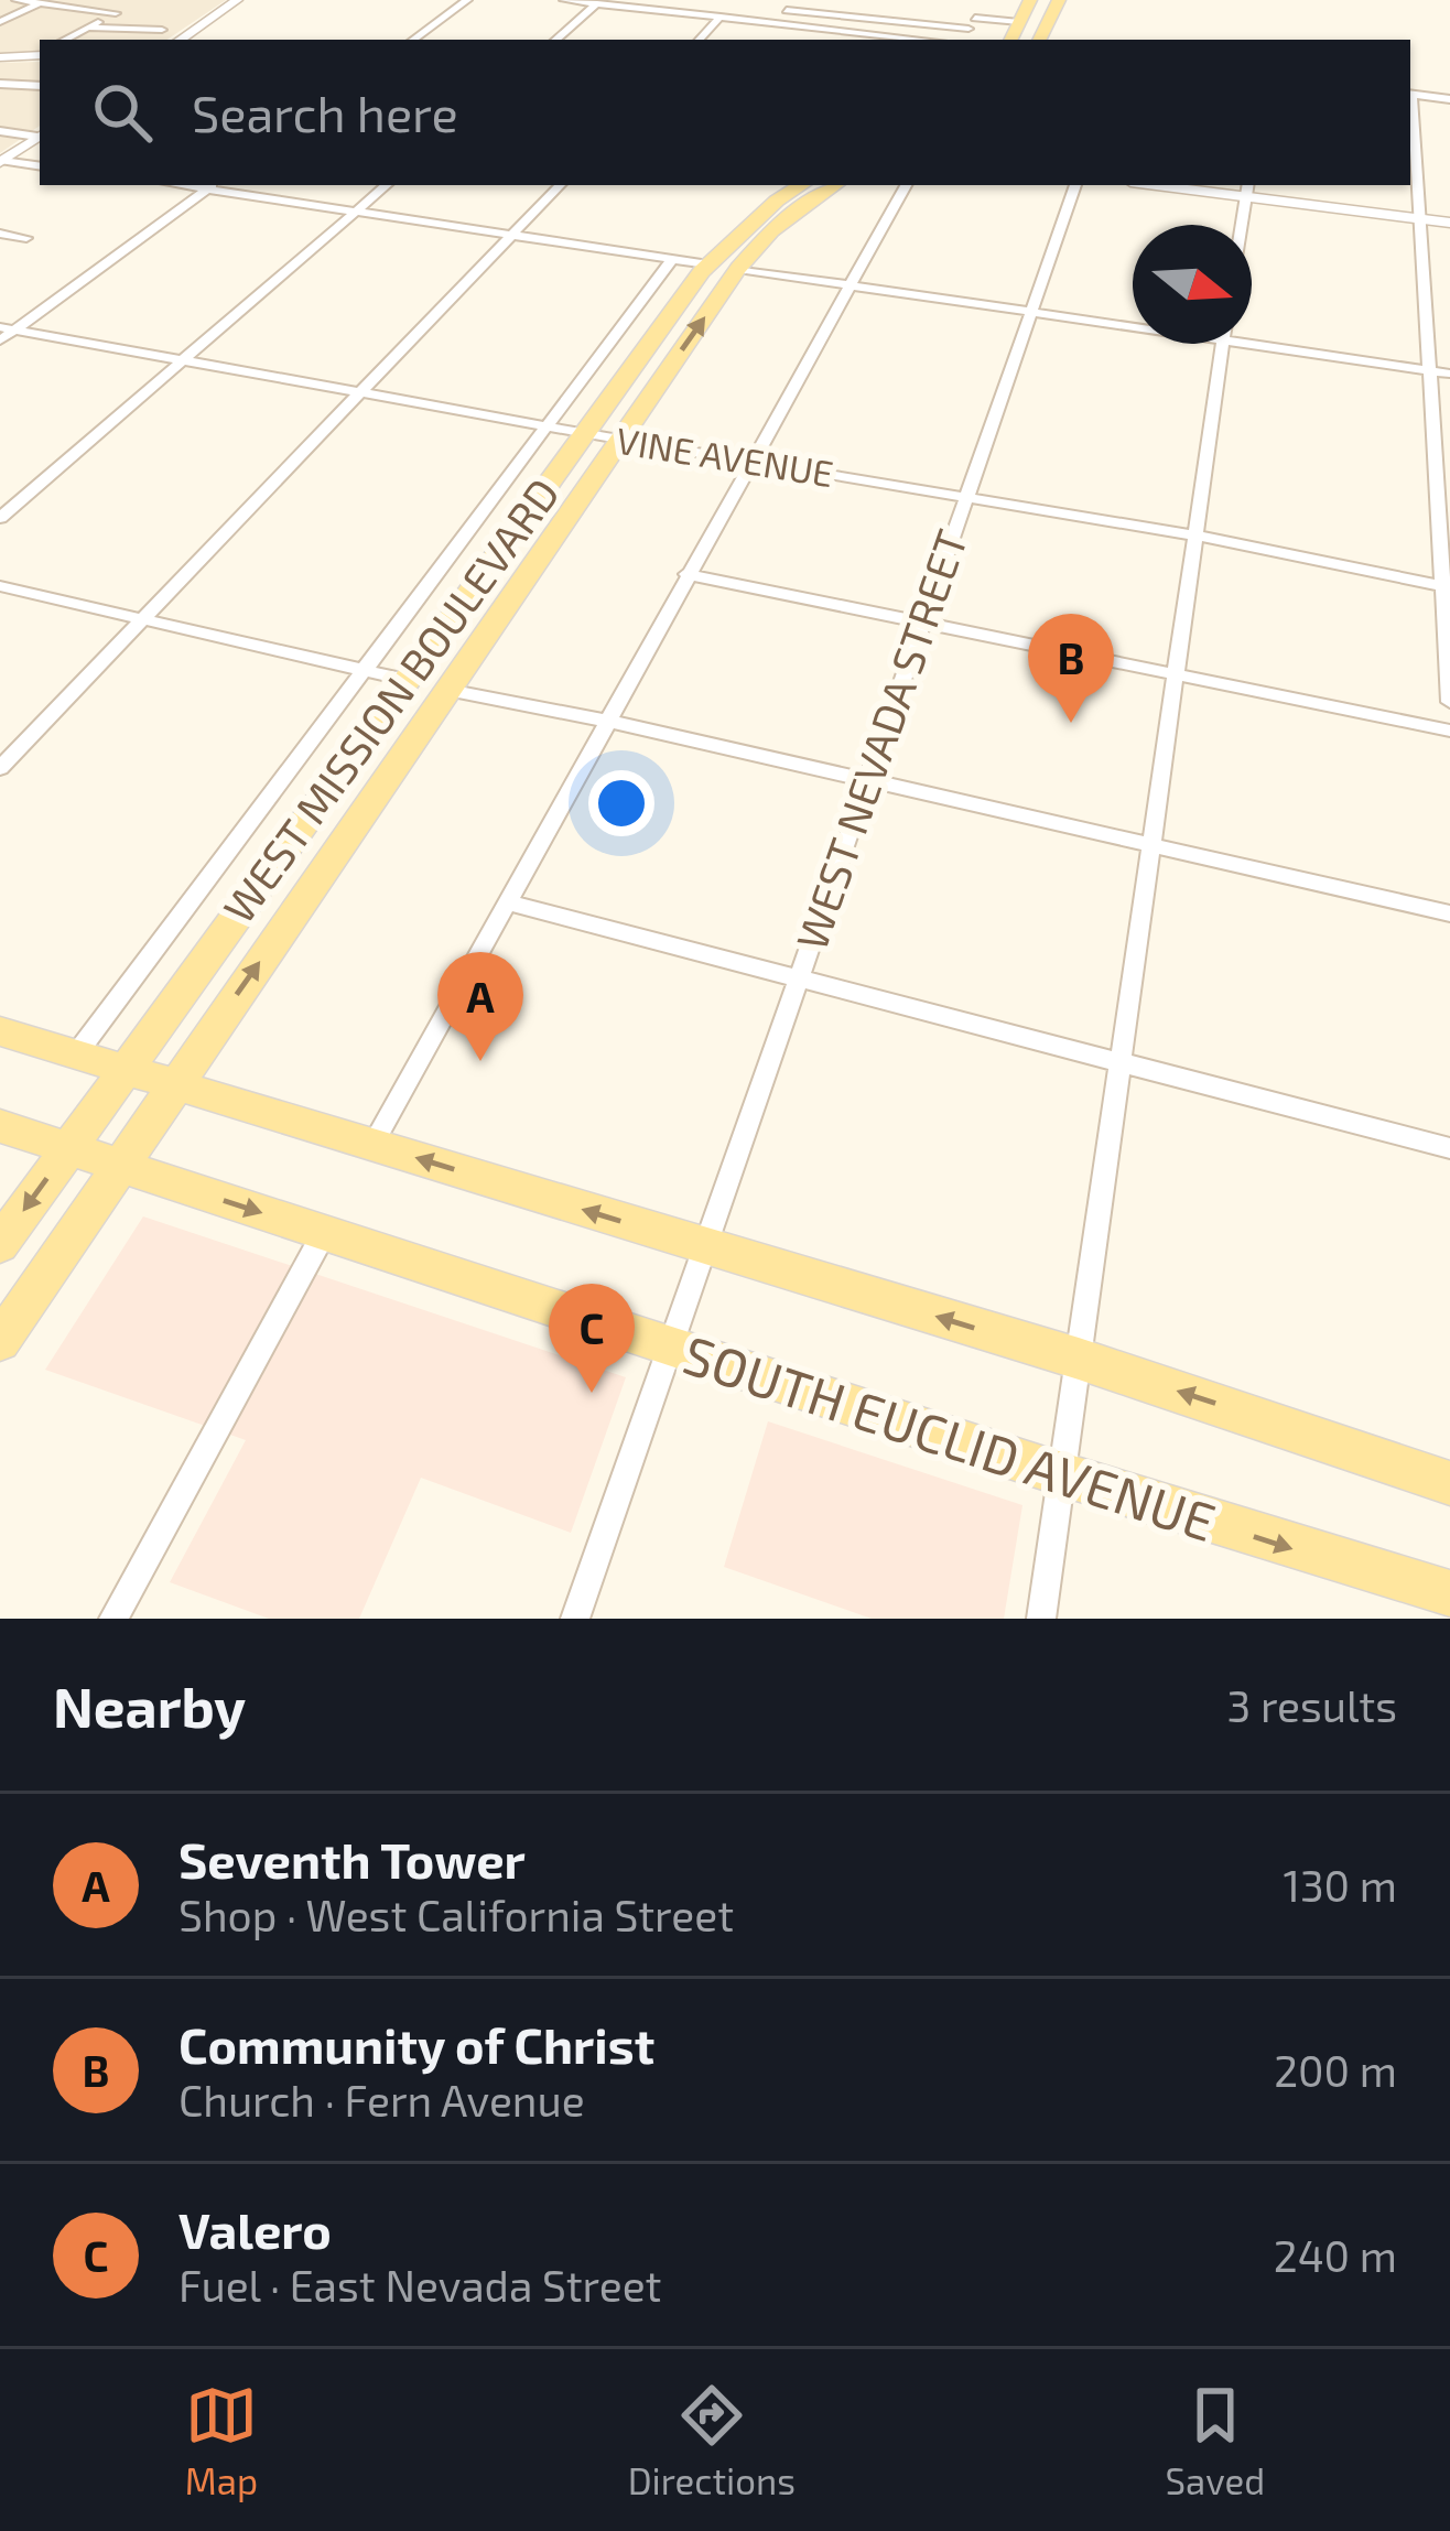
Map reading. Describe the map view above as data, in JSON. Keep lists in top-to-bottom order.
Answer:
{
  "streets": {
    "main road": ["WEST MISSION BOULEVARD", "SOUTH EUCLID AVENUE"],
    "street": ["VINE AVENUE", "WEST NEVADA STREET"]
  },
  "crossings": [
    ["VINE AVENUE", "WEST MISSION BOULEVARD"],
    ["VINE AVENUE", "WEST NEVADA STREET"],
    ["WEST MISSION BOULEVARD", "SOUTH EUCLID AVENUE"],
    ["WEST NEVADA STREET", "SOUTH EUCLID AVENUE"]
  ],
  "north": "right",
  "page": {
    "search": "Search here",
    "pins": ["B", "A", "C"],
    "heading": ["Nearby", "3 results"],
    "list": [
      {
        "mark": "A",
        "name": "Seventh Tower",
        "note": "Shop · West California Street",
        "value": "130 m"
      },
      {
        "mark": "B",
        "name": "Community of Christ",
        "note": "Church · Fern Avenue",
        "value": "200 m"
      },
      {
        "mark": "C",
        "name": "Valero",
        "note": "Fuel · East Nevada Street",
        "value": "240 m"
      }
    ],
    "nav": ["Map", "Directions", "Saved"]
  }
}
